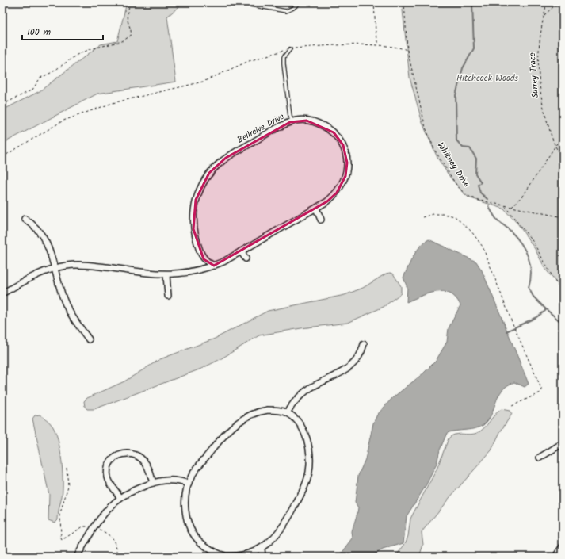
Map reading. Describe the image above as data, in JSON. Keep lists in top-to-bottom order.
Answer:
{
  "streets": {
    "street": ["Bellreive Drive"],
    "path": ["Surrey Trace", "Whitney Drive"]
  },
  "parks": ["Hitchcock Woods"],
  "scale_bar": "100 m"
}
